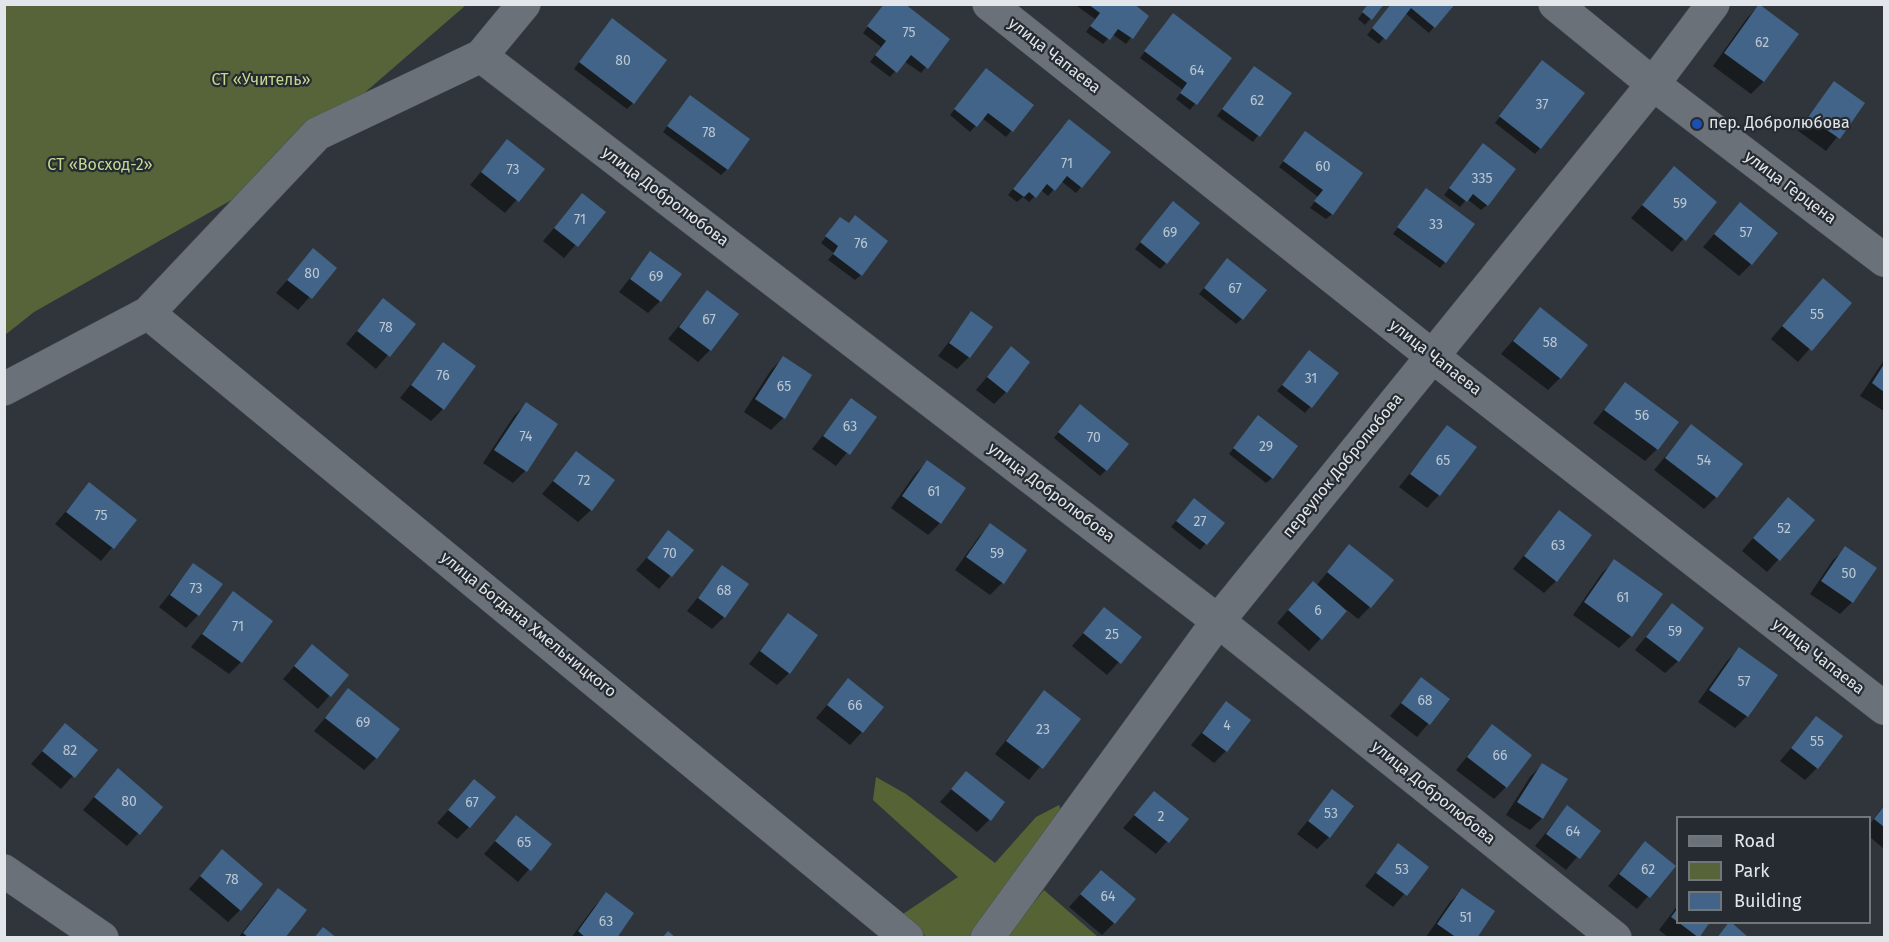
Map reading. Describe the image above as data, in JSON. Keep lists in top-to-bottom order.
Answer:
{
  "streets": {
    "street": [
      "улица Чапаева",
      "улица Герцена",
      "улица Добролюбова",
      "переулок Добролюбова",
      "улица Богдана Хмельницкого"
    ]
  },
  "crossings": [
    ["улица Чапаева", "переулок Добролюбова"],
    ["улица Герцена", "переулок Добролюбова"],
    ["улица Добролюбова", "переулок Добролюбова"]
  ],
  "parks": ["СТ «Учитель»", "СТ «Восход-2»"],
  "places": ["пер. Добролюбова"],
  "house_numbers": [
    "75",
    "62",
    "80",
    "64",
    "62",
    "37",
    "78",
    "71",
    "60",
    "73",
    "335",
    "59",
    "71",
    "33",
    "69",
    "57",
    "76",
    "80",
    "69",
    "67",
    "55",
    "67",
    "78",
    "58",
    "76",
    "31",
    "65",
    "56",
    "63",
    "74",
    "70",
    "29",
    "65",
    "54",
    "72",
    "61",
    "75",
    "27",
    "52",
    "63",
    "70",
    "59",
    "50",
    "73",
    "68",
    "61",
    "6",
    "71",
    "59",
    "25",
    "57",
    "68",
    "66",
    "69",
    "4",
    "23",
    "55",
    "82",
    "66",
    "80",
    "67",
    "53",
    "2",
    "64",
    "65",
    "53",
    "62",
    "78",
    "64",
    "51",
    "63"
  ],
  "legend": ["Road", "Park", "Building"]
}
